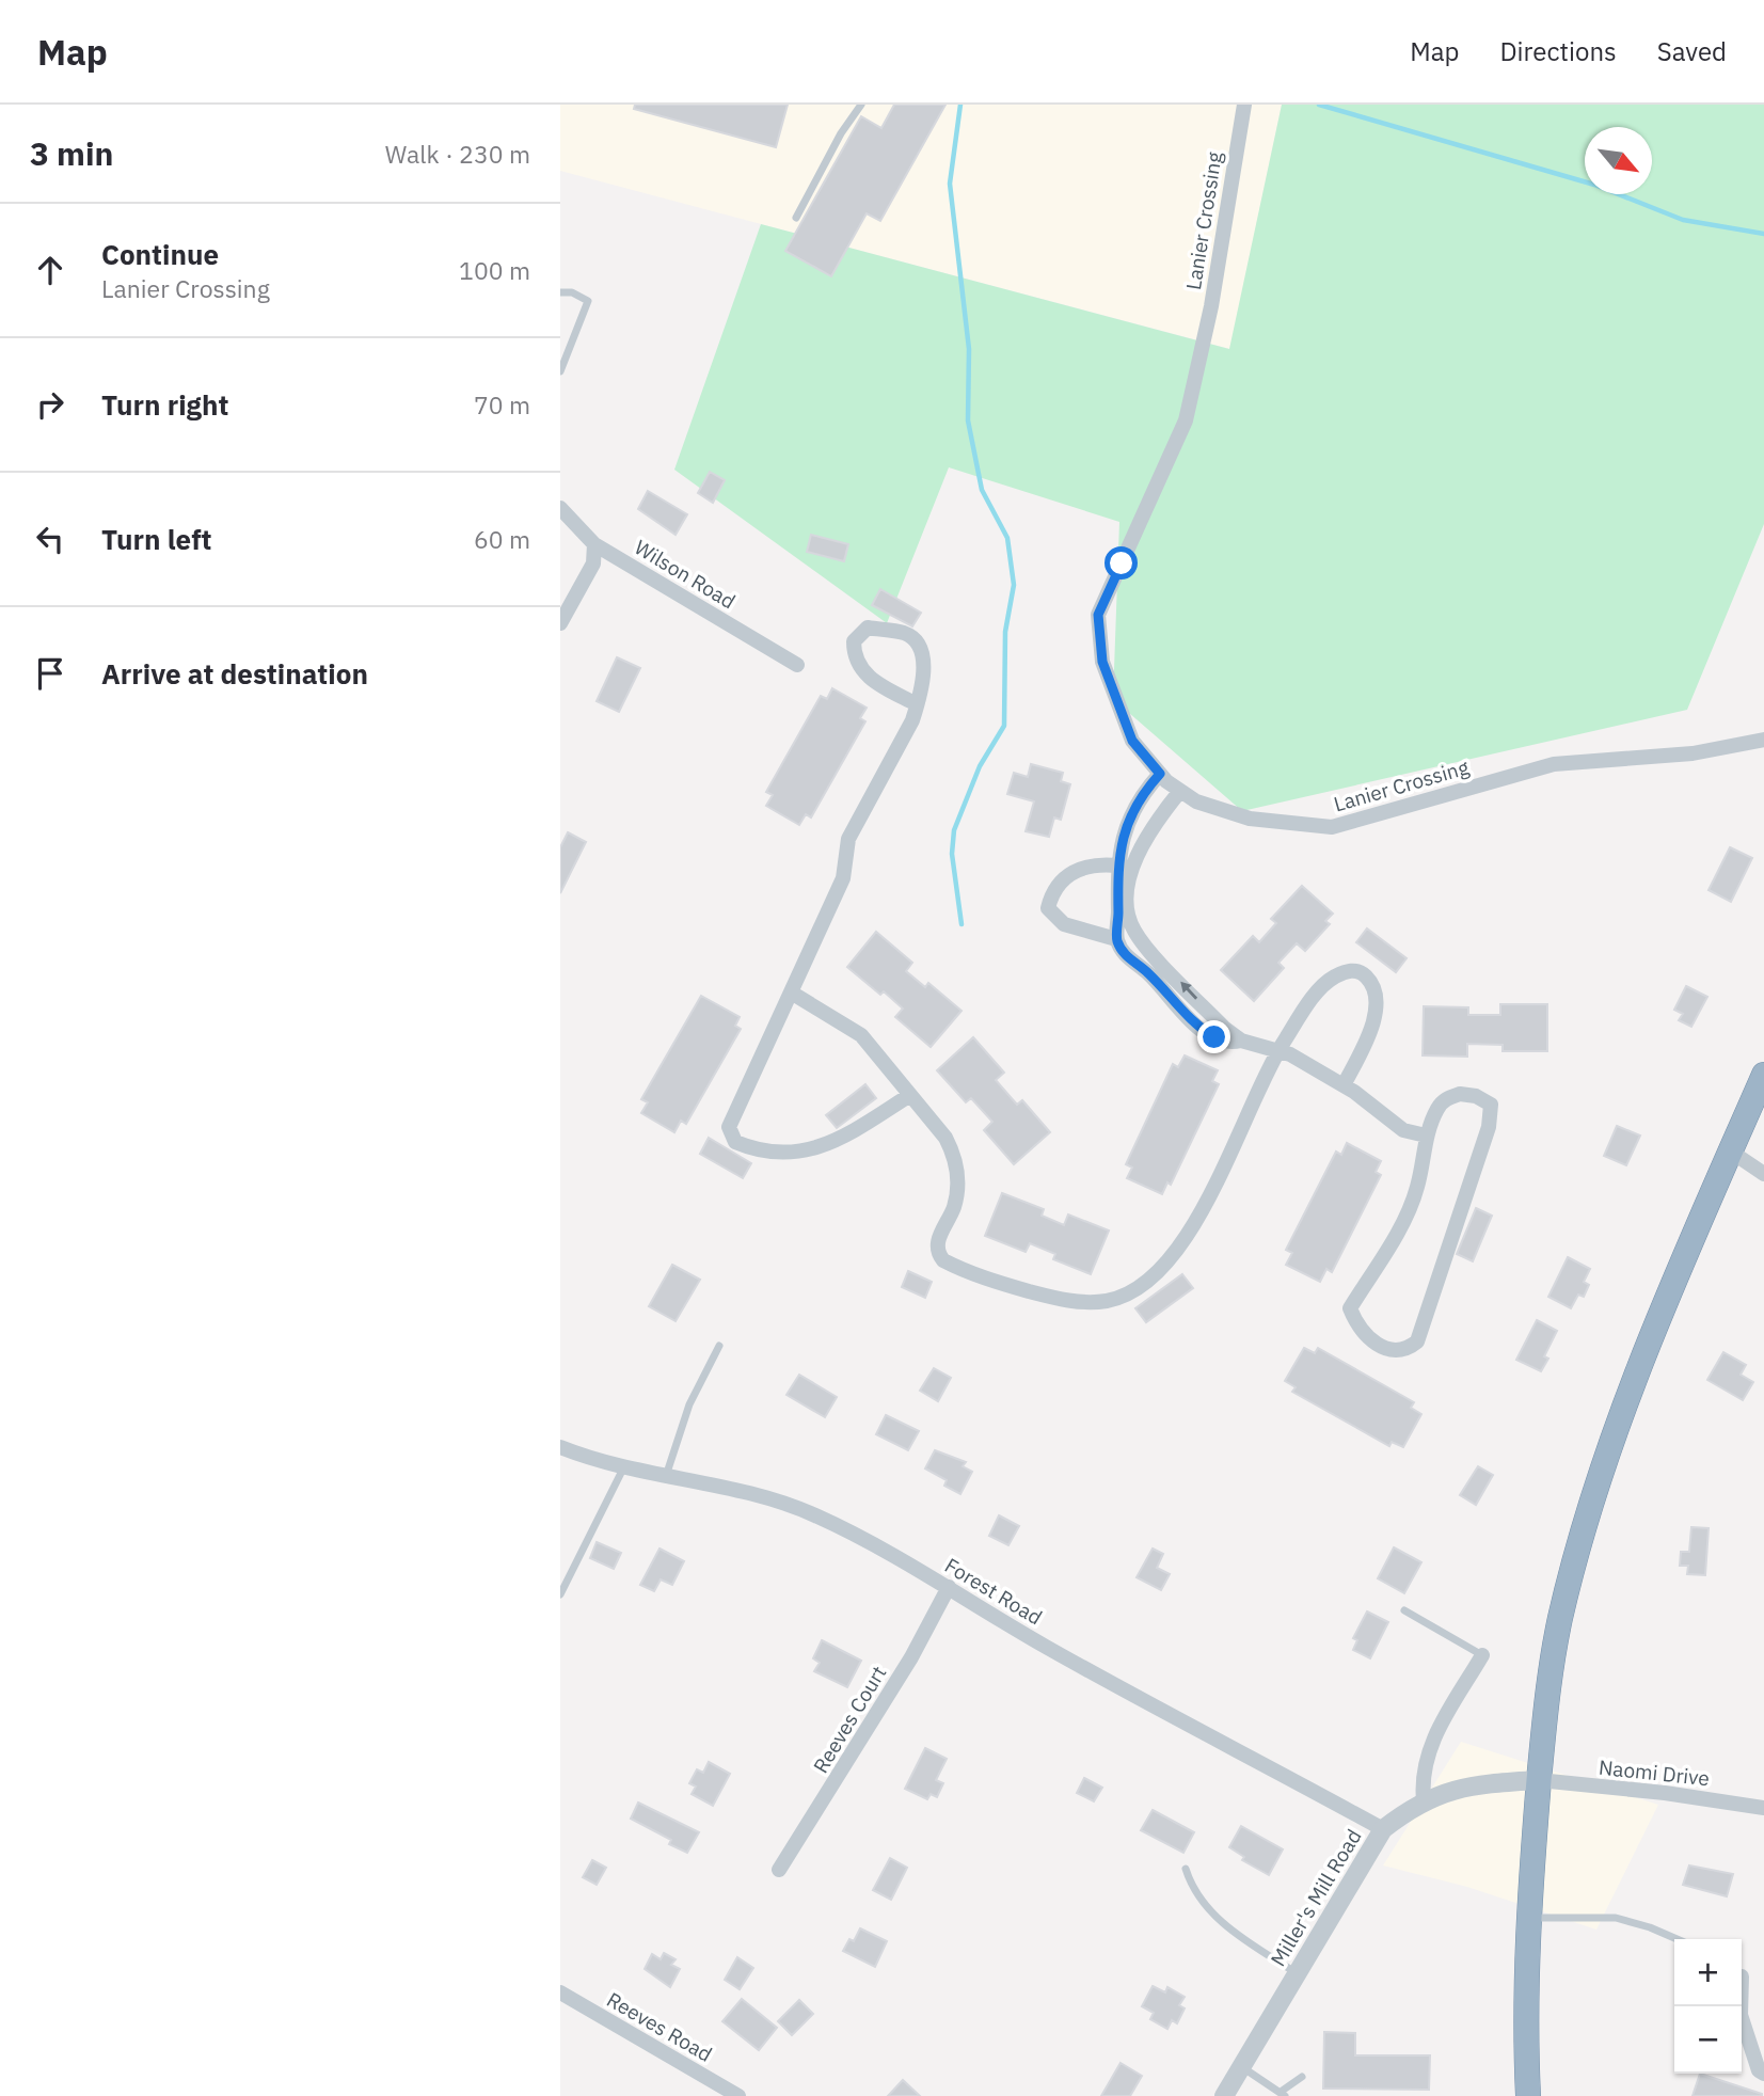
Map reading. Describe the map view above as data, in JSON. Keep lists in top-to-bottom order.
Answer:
{
  "streets": {
    "street": [
      "Lanier Crossing",
      "Wilson Road",
      "Forest Road",
      "Reeves Court",
      "Naomi Drive",
      "Miller's Mill Road",
      "Reeves Road"
    ]
  },
  "crossings": [
    ["Forest Road", "Reeves Court"],
    ["Forest Road", "Miller's Mill Road"],
    ["Naomi Drive", "Miller's Mill Road"]
  ],
  "north": "bottom right",
  "page": {
    "header": "Map",
    "nav": ["Map", "Directions", "Saved"],
    "heading": ["3 min", "Walk · 230 m"],
    "list": [
      ["Continue", "Lanier Crossing", "100 m"],
      ["Turn right", "70 m"],
      ["Turn left", "60 m"],
      "Arrive at destination"
    ],
    "map_buttons": ["+", "−"]
  }
}
